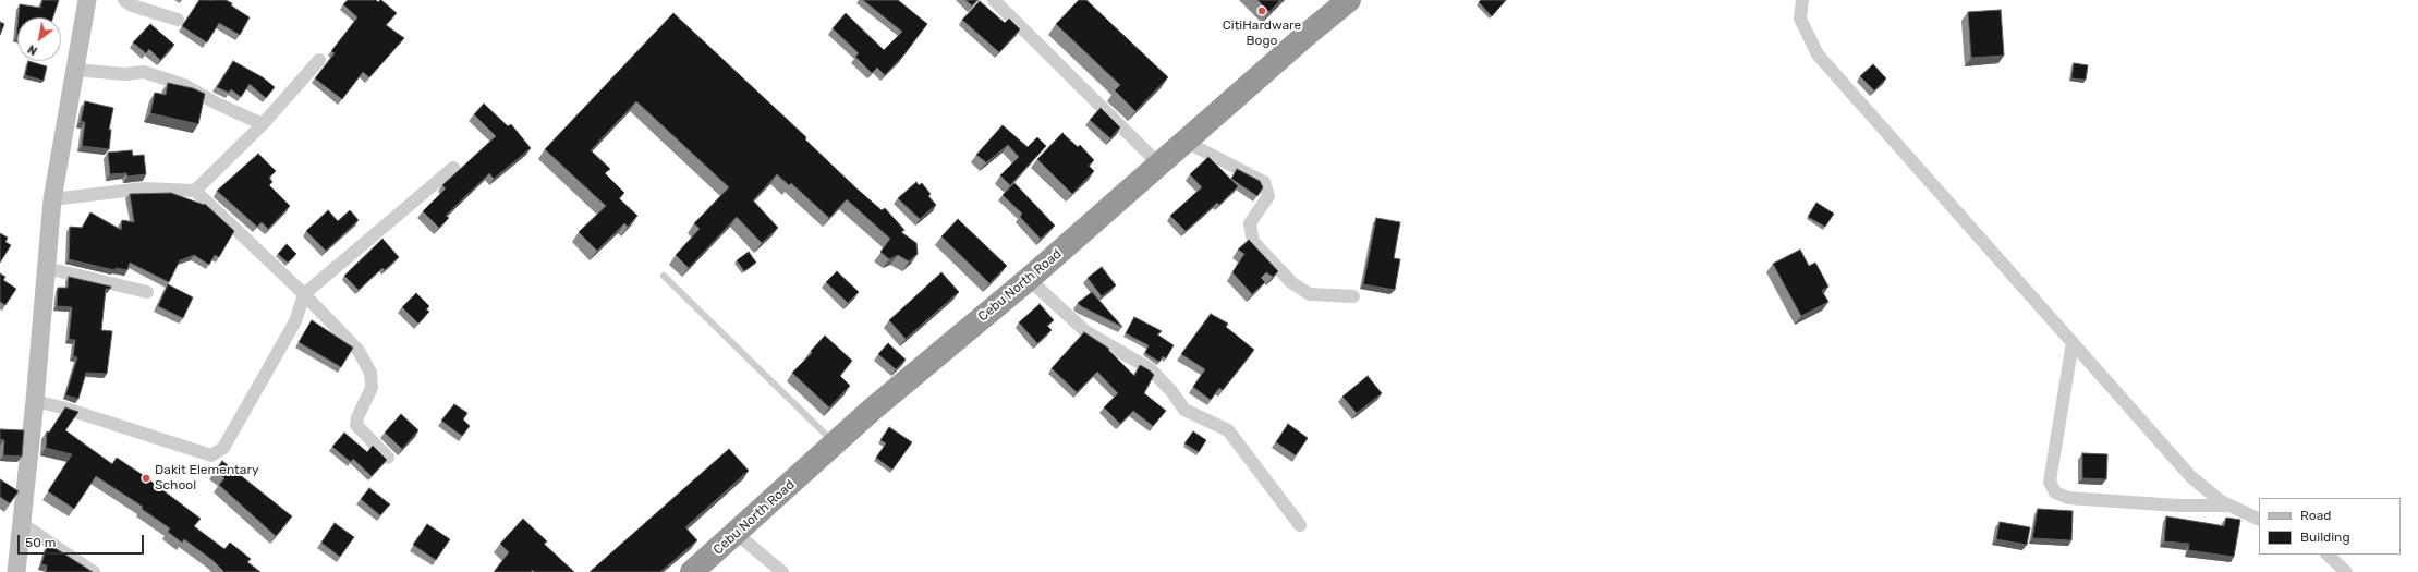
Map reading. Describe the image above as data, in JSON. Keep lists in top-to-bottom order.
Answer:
{
  "streets": {
    "highway": ["Cebu North Road"]
  },
  "places": ["CitiHardware Bogo", "Dakit Elementary School"],
  "legend": ["Road", "Building"],
  "scale_bar": "50 m",
  "north": "bottom left"
}
